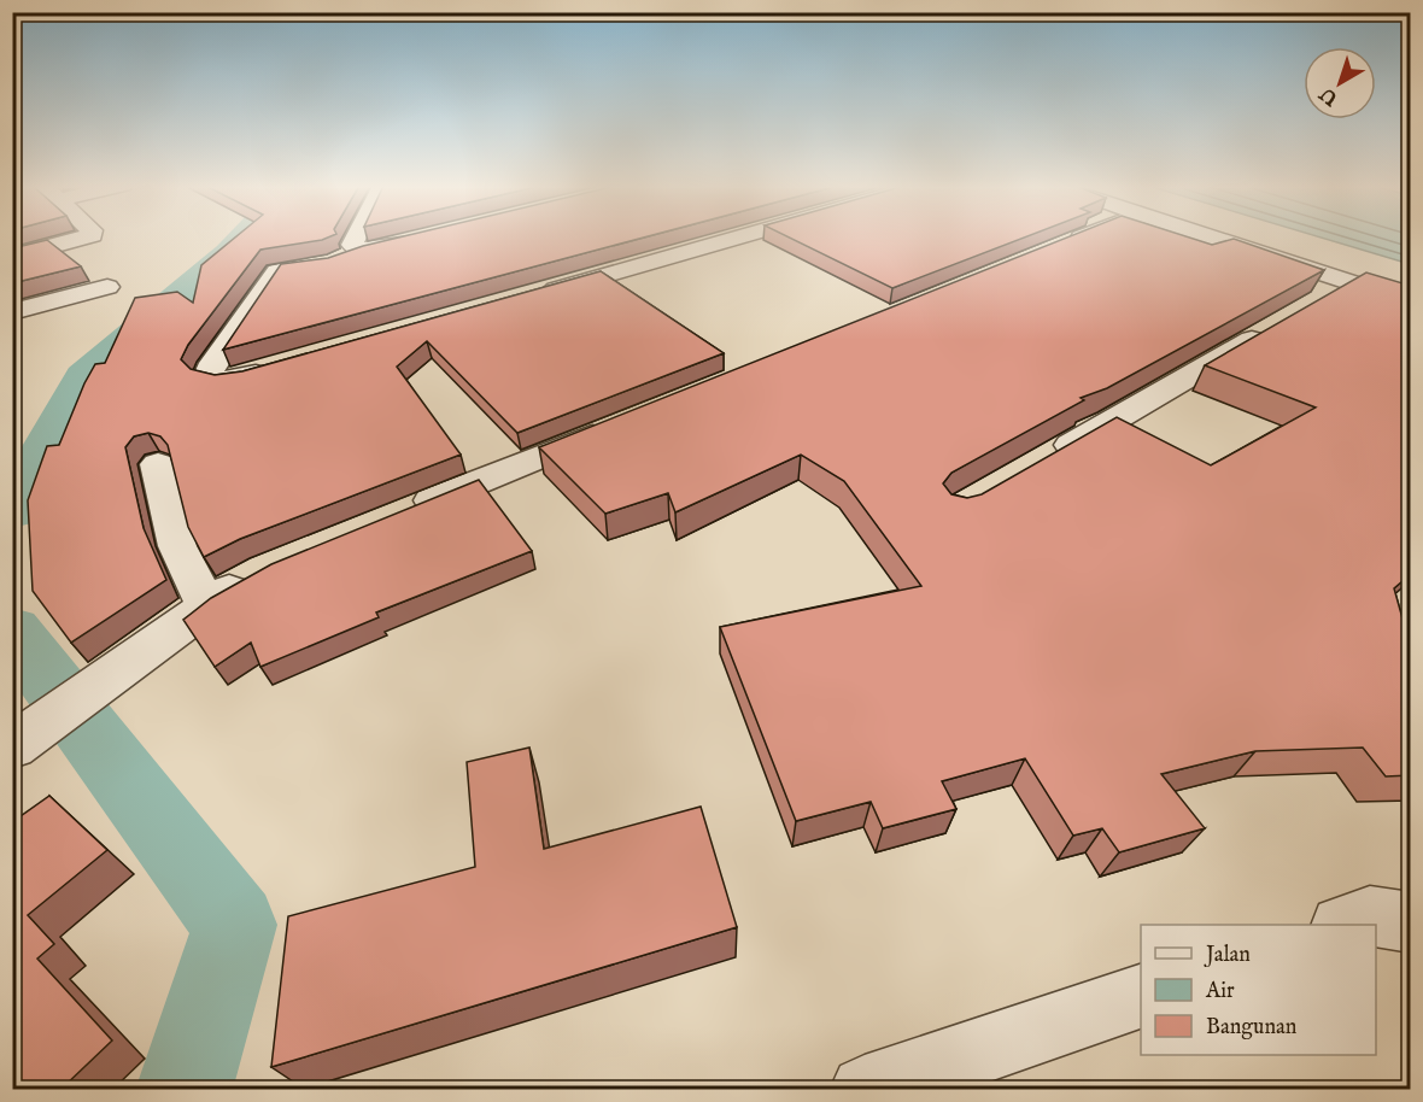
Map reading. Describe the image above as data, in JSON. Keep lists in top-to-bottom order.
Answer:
{
  "legend": ["Jalan", "Air", "Bangunan"],
  "north": "bottom left"
}
